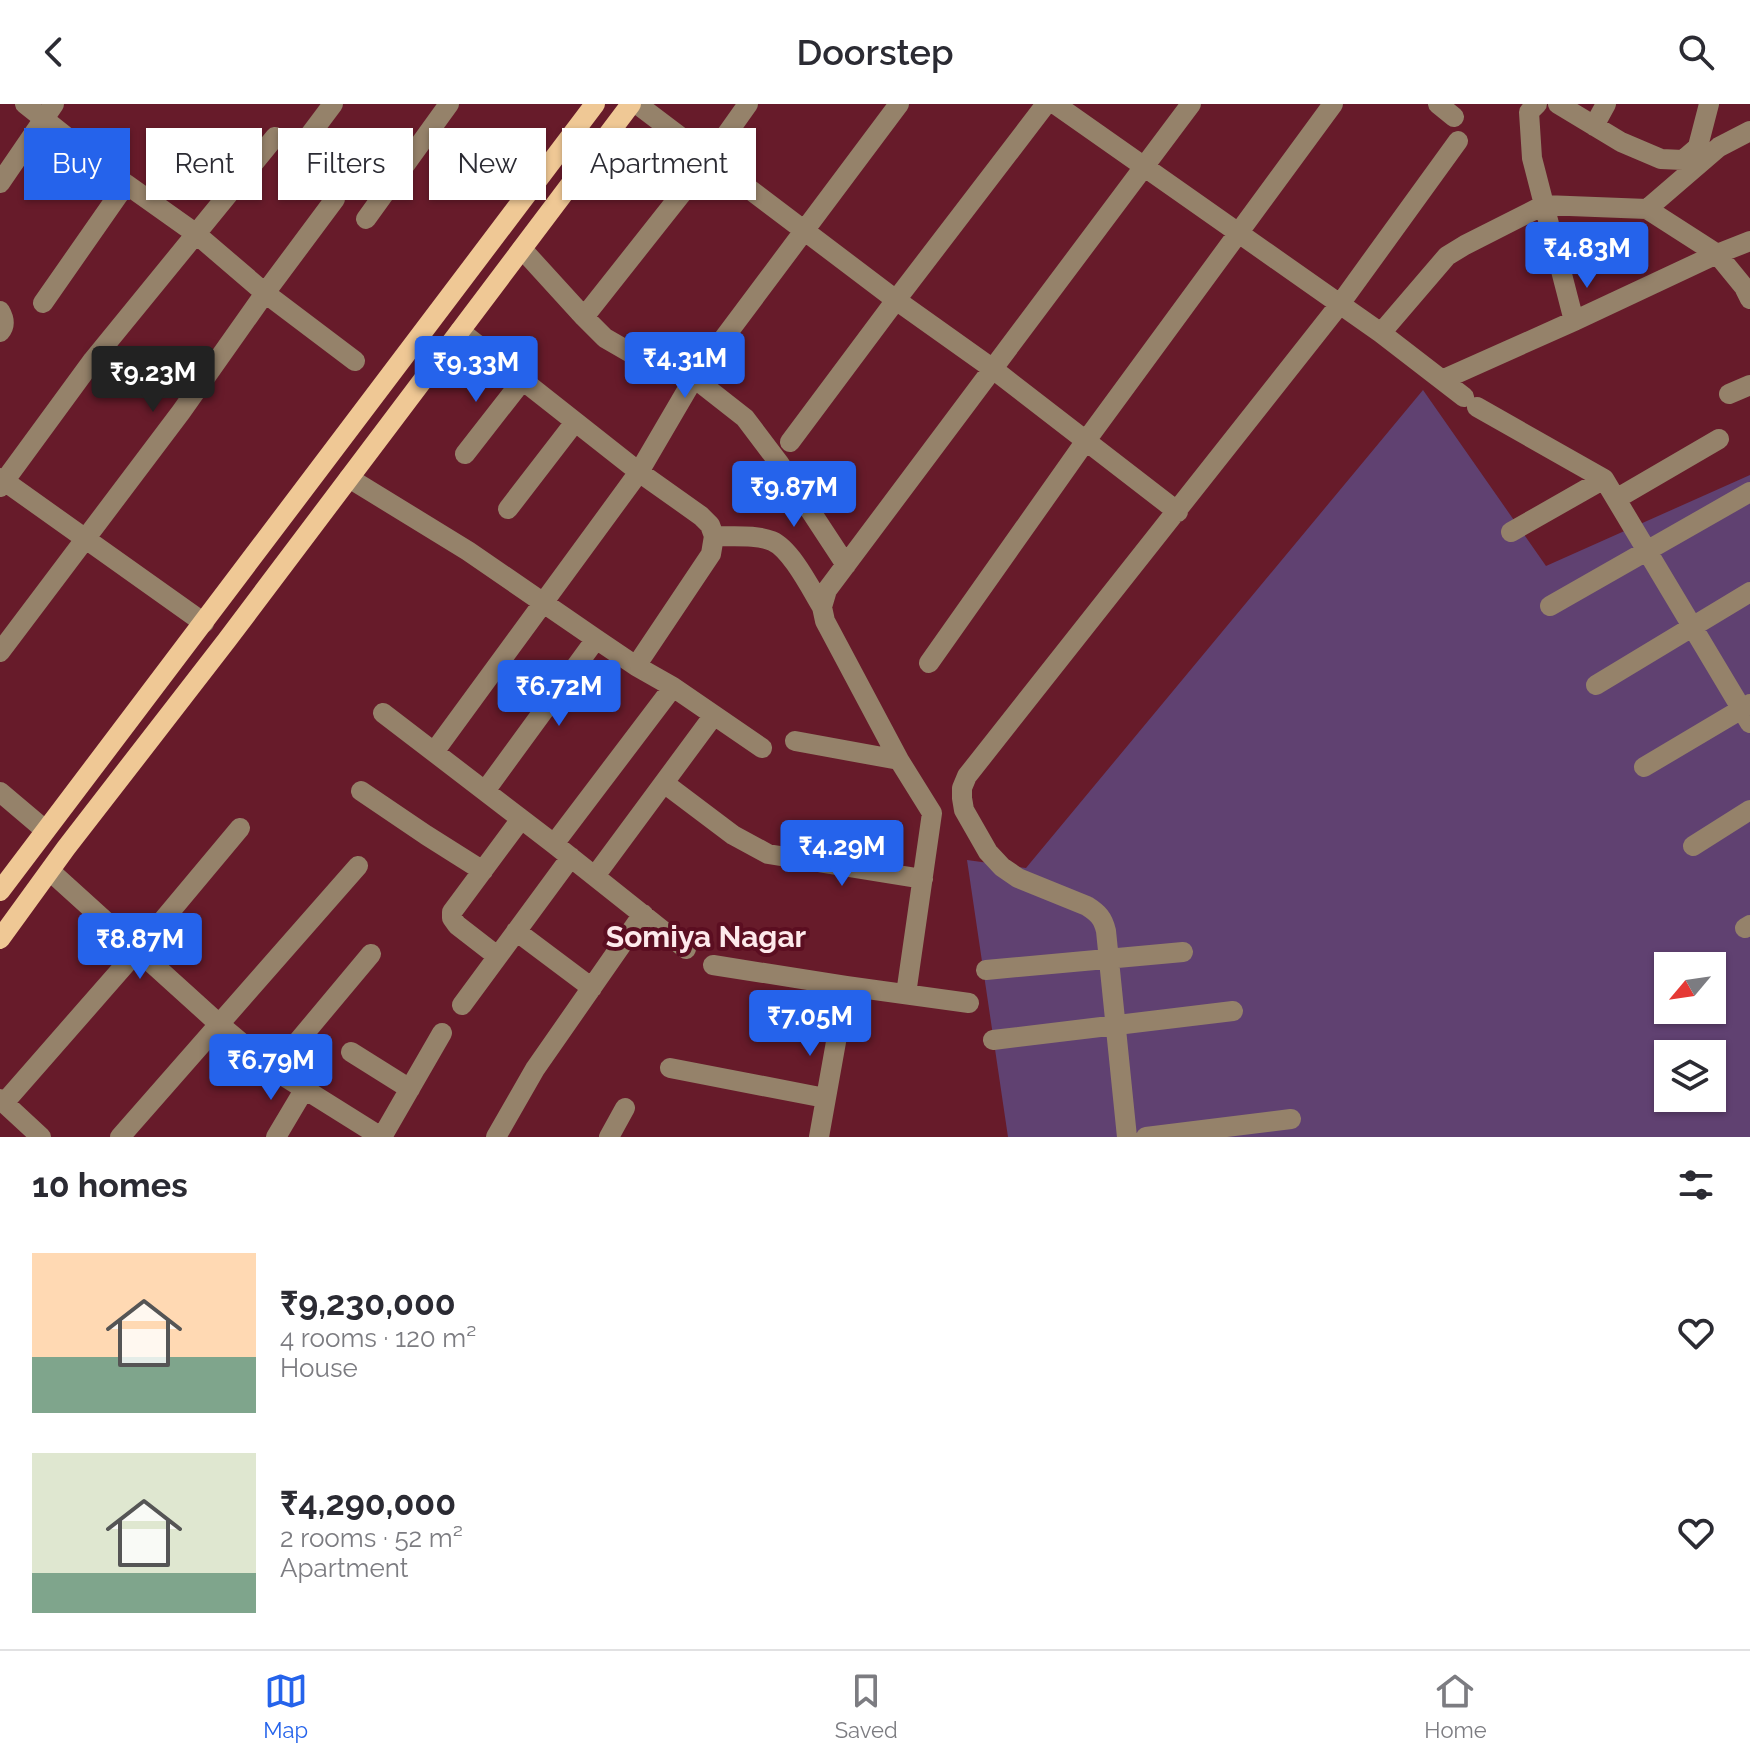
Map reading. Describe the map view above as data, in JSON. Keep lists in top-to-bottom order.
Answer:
{
  "districts": ["Somiya Nagar"],
  "north": "bottom left",
  "page": {
    "header": "Doorstep",
    "chip": [
      "Buy",
      "Rent",
      "Filters",
      "New",
      "Apartment"
    ],
    "price": [
      "₹4.83M",
      "₹4.31M",
      "₹9.33M",
      "₹9.23M",
      "₹9.87M",
      "₹6.72M",
      "₹4.29M",
      "₹8.87M",
      "₹7.05M",
      "₹6.79M"
    ],
    "heading": "10 homes",
    "list": [
      {
        "name": "₹9,230,000",
        "note": "4 rooms · 120 m² · House"
      },
      {
        "name": "₹4,290,000",
        "note": "2 rooms · 52 m² · Apartment"
      }
    ],
    "tabs": ["Map", "Saved", "Home"]
  }
}
